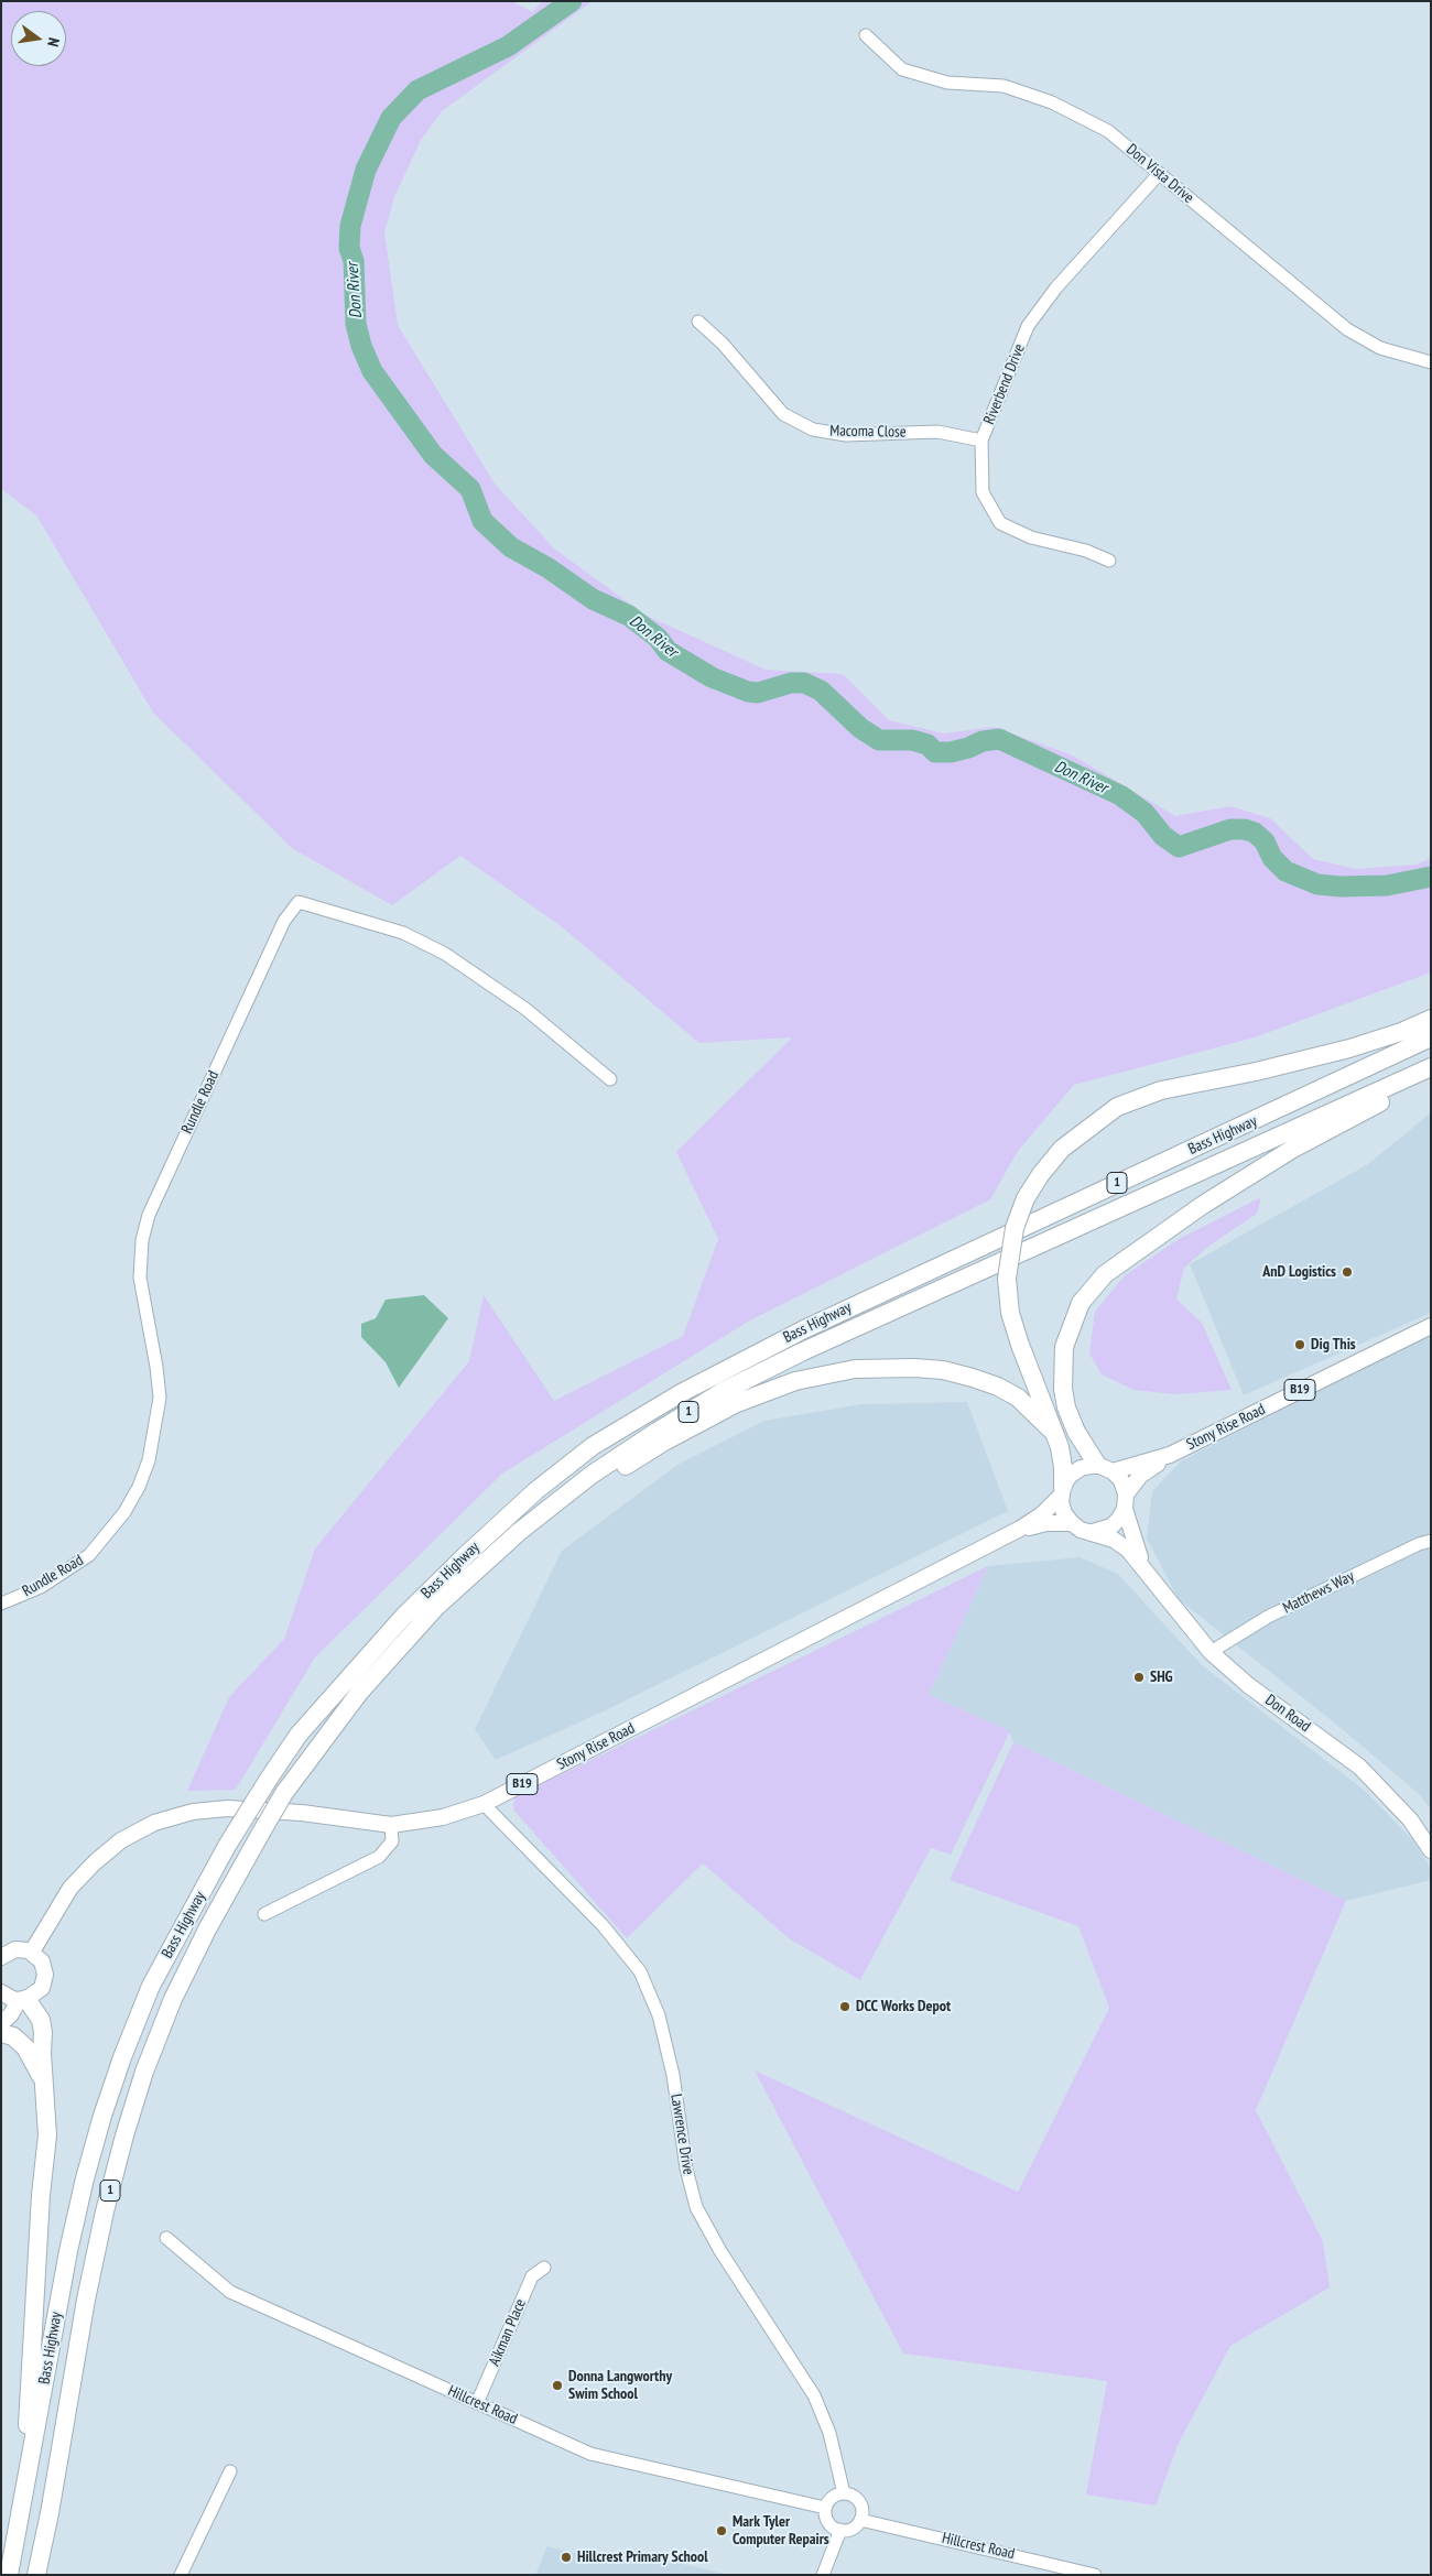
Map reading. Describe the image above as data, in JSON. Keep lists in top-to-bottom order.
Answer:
{
  "streets": {
    "highway": ["Bass Highway", "1"],
    "main road": ["B19", "Stony Rise Road", "Don Road"],
    "street": [
      "Don Vista Drive",
      "Riverbend Drive",
      "Macoma Close",
      "Rundle Road",
      "Matthews Way",
      "Lawrence Drive",
      "Aikman Place",
      "Hillcrest Road"
    ]
  },
  "crossings": [
    ["Don Vista Drive", "Riverbend Drive"],
    ["Riverbend Drive", "Macoma Close"],
    ["B19", "Stony Rise Road"],
    ["B19", "Don Road"],
    ["Stony Rise Road", "Don Road"],
    ["Stony Rise Road", "Lawrence Drive"],
    ["Matthews Way", "Don Road"],
    ["Lawrence Drive", "Hillcrest Road"],
    ["Aikman Place", "Hillcrest Road"]
  ],
  "water": ["Don River"],
  "places": [
    "AnD Logistics",
    "Dig This",
    "SHG",
    "DCC Works Depot",
    "Donna Langworthy Swim School",
    "Mark Tyler Computer Repairs",
    "Hillcrest Primary School"
  ],
  "north": "right"
}
